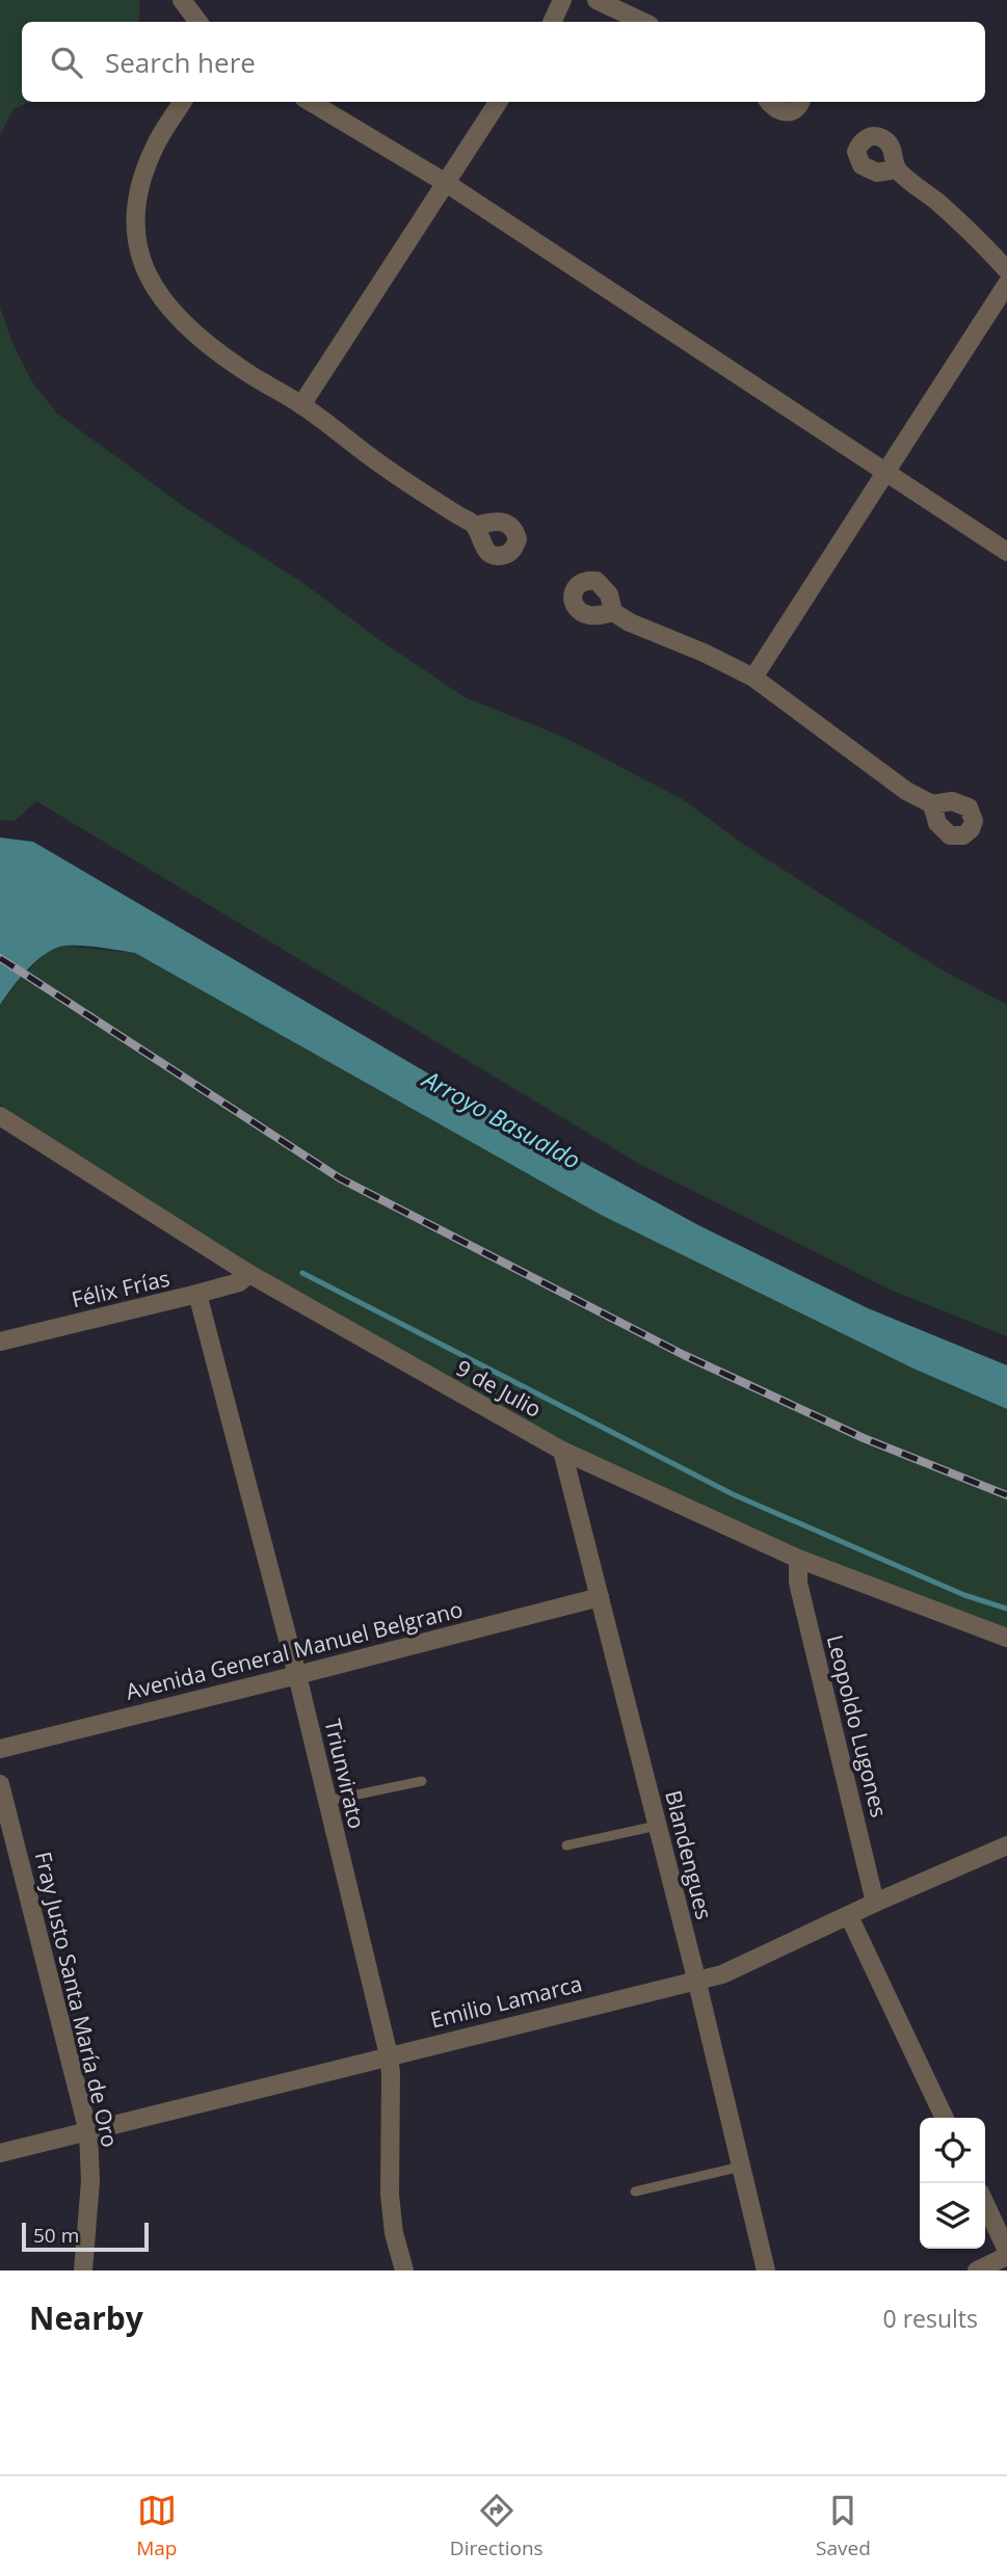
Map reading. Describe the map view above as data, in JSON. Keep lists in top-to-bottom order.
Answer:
{
  "streets": {
    "street": [
      "Félix Frías",
      "9 de Julio",
      "Avenida General Manuel Belgrano",
      "Leopoldo Lugones",
      "Triunvirato",
      "Blandengues",
      "Fray Justo Santa María de Oro",
      "Emilio Lamarca"
    ]
  },
  "crossings": [
    ["Félix Frías", "9 de Julio"],
    ["Félix Frías", "Triunvirato"],
    ["9 de Julio", "Leopoldo Lugones"],
    ["9 de Julio", "Blandengues"],
    ["Avenida General Manuel Belgrano", "Triunvirato"],
    ["Avenida General Manuel Belgrano", "Blandengues"],
    ["Leopoldo Lugones", "Emilio Lamarca"],
    ["Triunvirato", "Emilio Lamarca"],
    ["Blandengues", "Emilio Lamarca"],
    ["Fray Justo Santa María de Oro", "Emilio Lamarca"]
  ],
  "water": ["Arroyo Basualdo"],
  "scale_bar": "50 m",
  "page": {
    "search": "Search here",
    "scale": "50 m",
    "heading": ["Nearby", "0 results"],
    "nav": ["Map", "Directions", "Saved"]
  }
}
